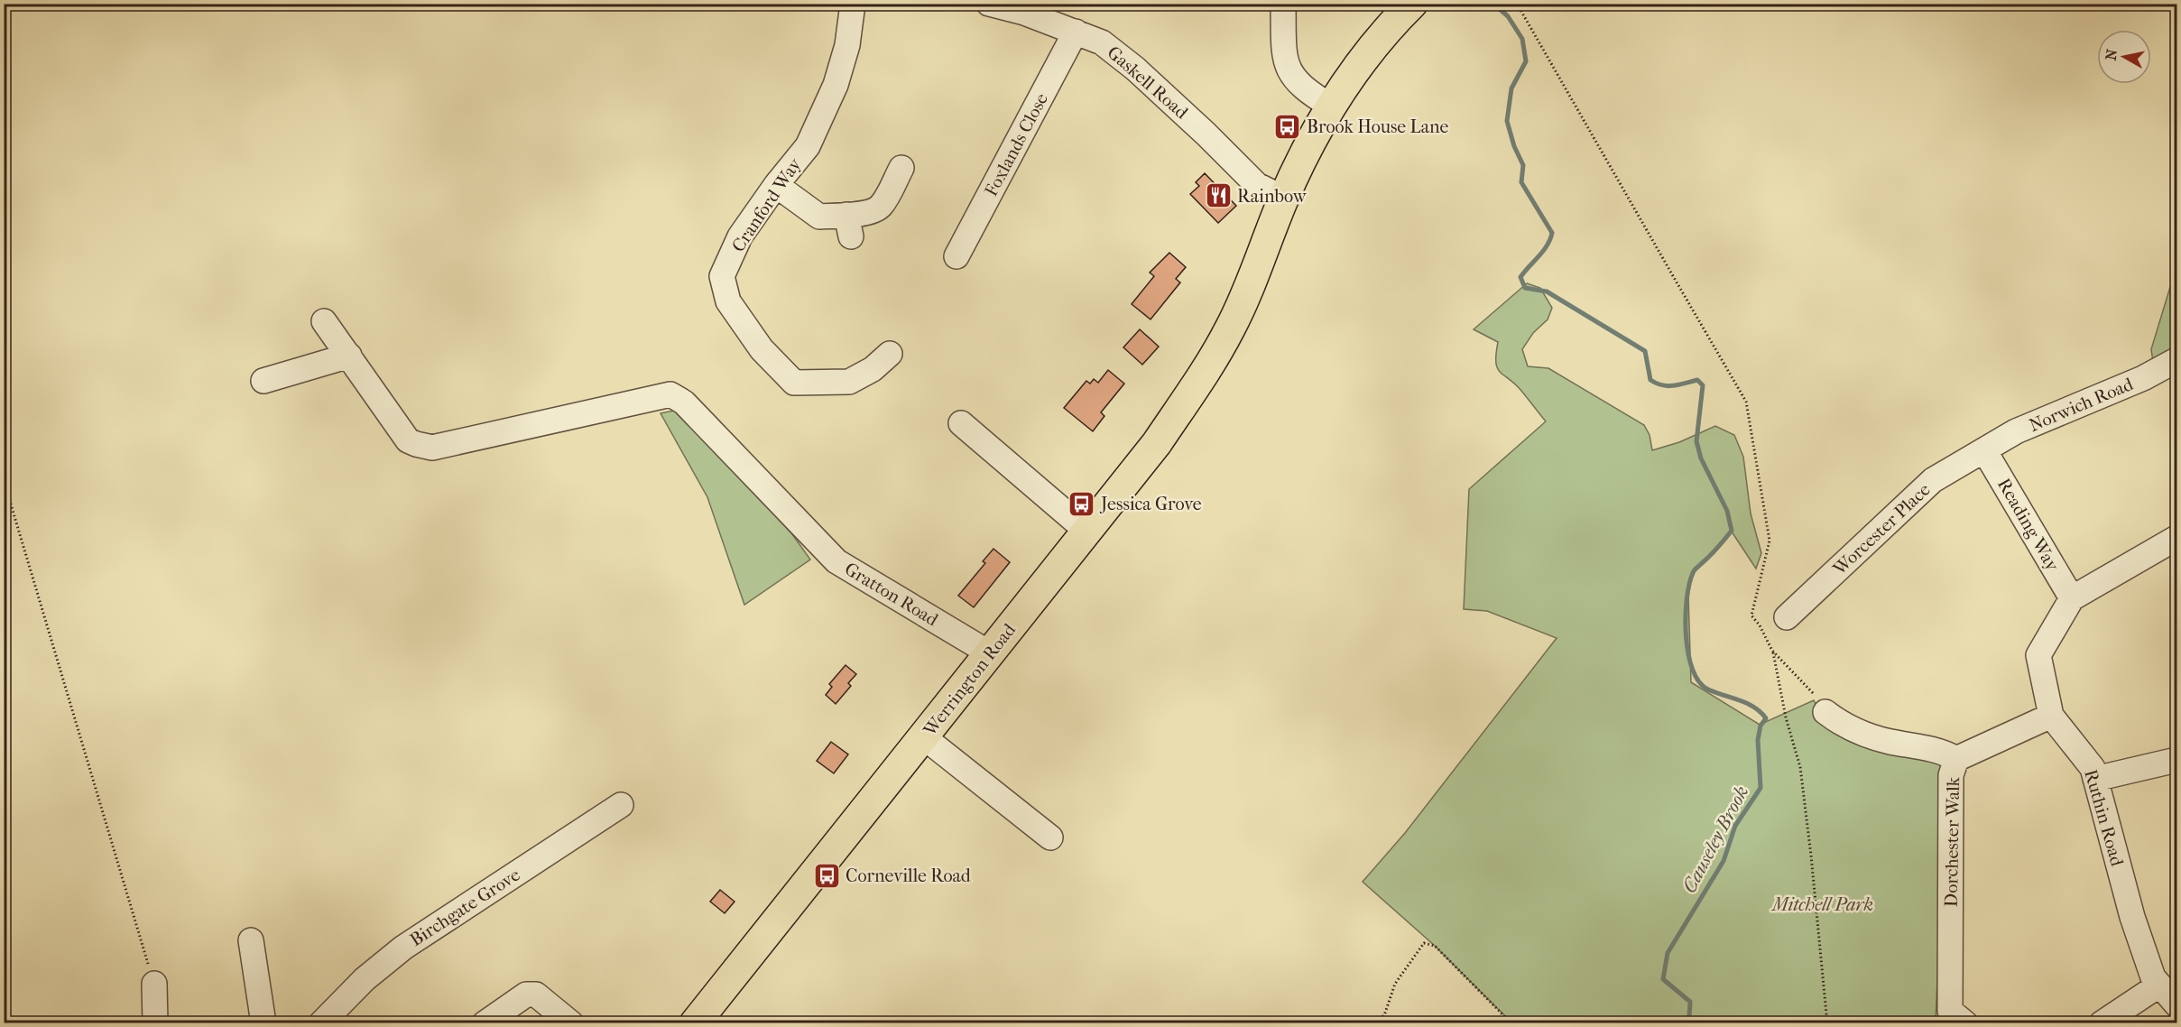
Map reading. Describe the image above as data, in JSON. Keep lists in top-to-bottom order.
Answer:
{
  "streets": {
    "highway": ["Werrington Road"],
    "street": [
      "Gaskell Road",
      "Foxlands Close",
      "Cranford Way",
      "Norwich Road",
      "Reading Way",
      "Worcester Place",
      "Gratton Road",
      "Ruthin Road",
      "Dorchester Walk",
      "Birchgate Grove"
    ]
  },
  "crossings": [
    ["Gaskell Road", "Foxlands Close"],
    ["Gaskell Road", "Werrington Road"],
    ["Norwich Road", "Reading Way"],
    ["Norwich Road", "Worcester Place"],
    ["Reading Way", "Worcester Place"],
    ["Reading Way", "Ruthin Road"],
    ["Gratton Road", "Werrington Road"],
    ["Ruthin Road", "Dorchester Walk"]
  ],
  "water": ["Causeley Brook"],
  "parks": ["Mitchell Park"],
  "places": {
    "bus stop": ["Brook House Lane", "Jessica Grove", "Corneville Road"],
    "restaurant": ["Rainbow"]
  },
  "north": "left"
}
